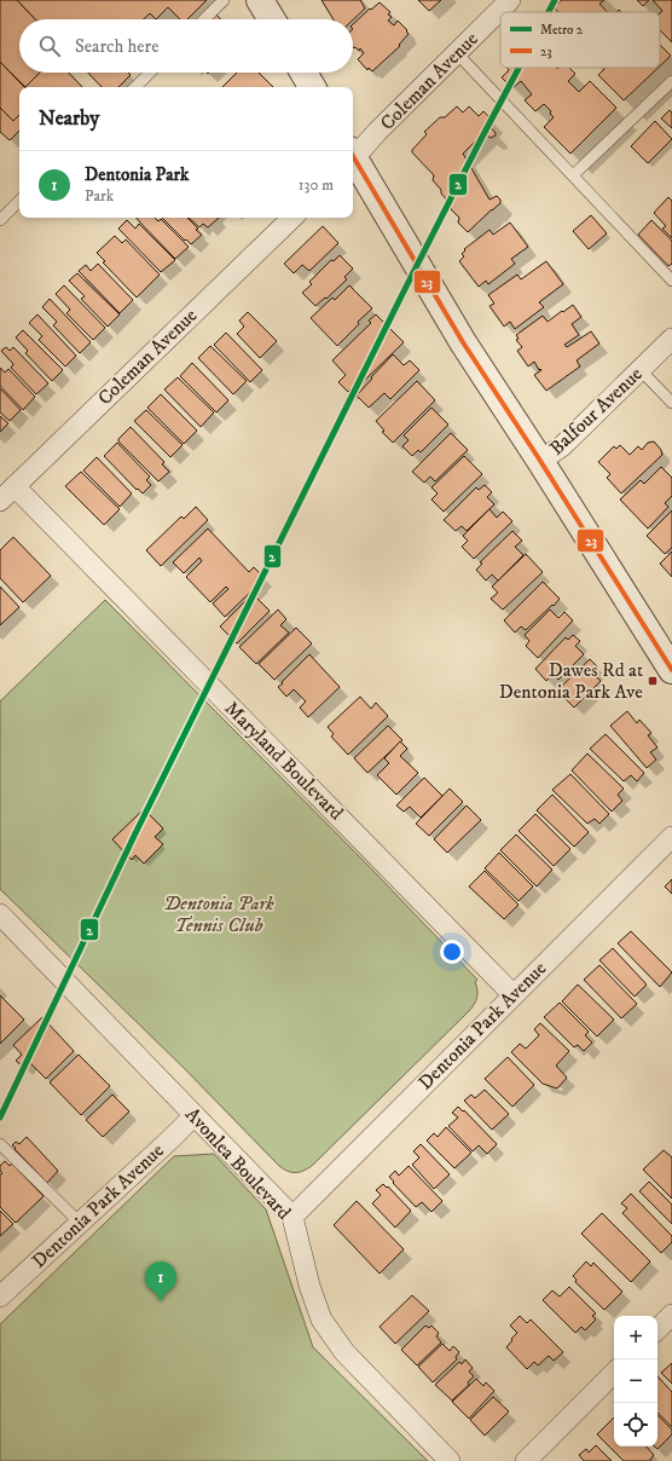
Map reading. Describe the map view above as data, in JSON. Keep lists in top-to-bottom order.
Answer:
{
  "streets": {
    "street": [
      "Coleman Avenue",
      "Balfour Avenue",
      "Maryland Boulevard",
      "Dentonia Park Avenue",
      "Avonlea Boulevard"
    ]
  },
  "crossings": [
    ["Coleman Avenue", "Maryland Boulevard"],
    ["Maryland Boulevard", "Dentonia Park Avenue"],
    ["Dentonia Park Avenue", "Avonlea Boulevard"]
  ],
  "parks": ["Dentonia Park Tennis Club"],
  "places": {
    "transit": ["Dawes Rd at Dentonia Park Ave"]
  },
  "lines": ["metro line 2", "transit line 23"],
  "legend": ["Metro 2", "23"],
  "page": {
    "search": "Search here",
    "heading": "Nearby",
    "list": [
      {
        "mark": "1",
        "name": "Dentonia Park",
        "note": "Park",
        "value": "130 m"
      }
    ],
    "pins": "1",
    "map_buttons": ["+", "−"]
  }
}
